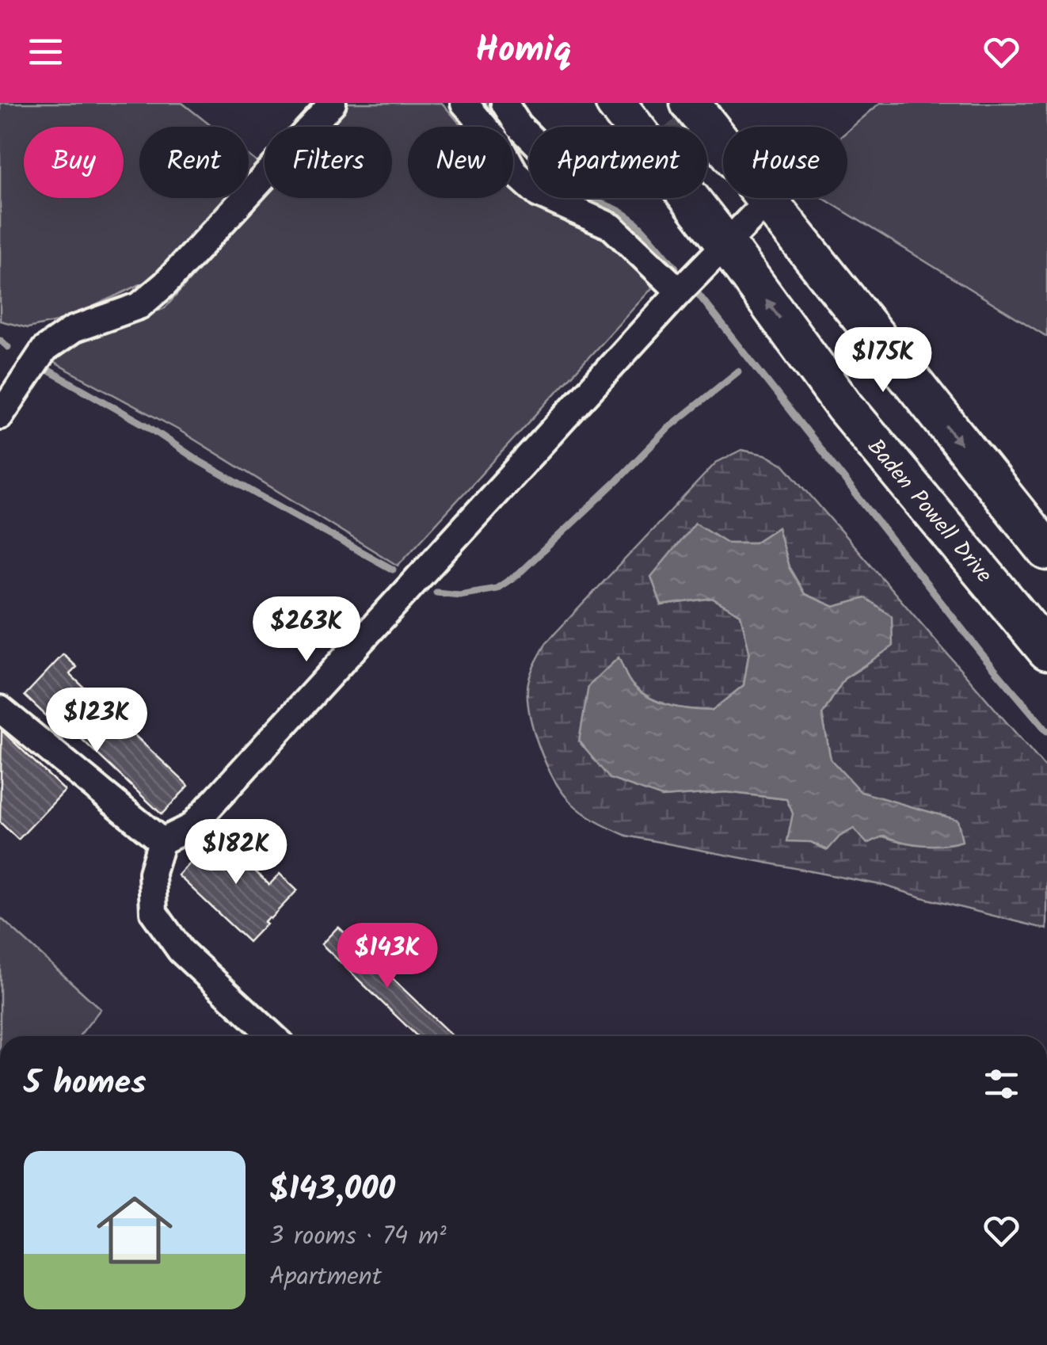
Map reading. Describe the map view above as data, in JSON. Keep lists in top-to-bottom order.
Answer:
{
  "streets": {
    "main road": ["Baden Powell Drive"]
  },
  "page": {
    "header": "Homiq",
    "chip": [
      "Buy",
      "Rent",
      "Filters",
      "New",
      "Apartment",
      "House"
    ],
    "price": [
      "$175K",
      "$263K",
      "$123K",
      "$182K",
      "$143K"
    ],
    "heading": "5 homes",
    "list": [
      {
        "name": "$143,000",
        "note": "3 rooms · 74 m² · Apartment"
      }
    ]
  }
}
